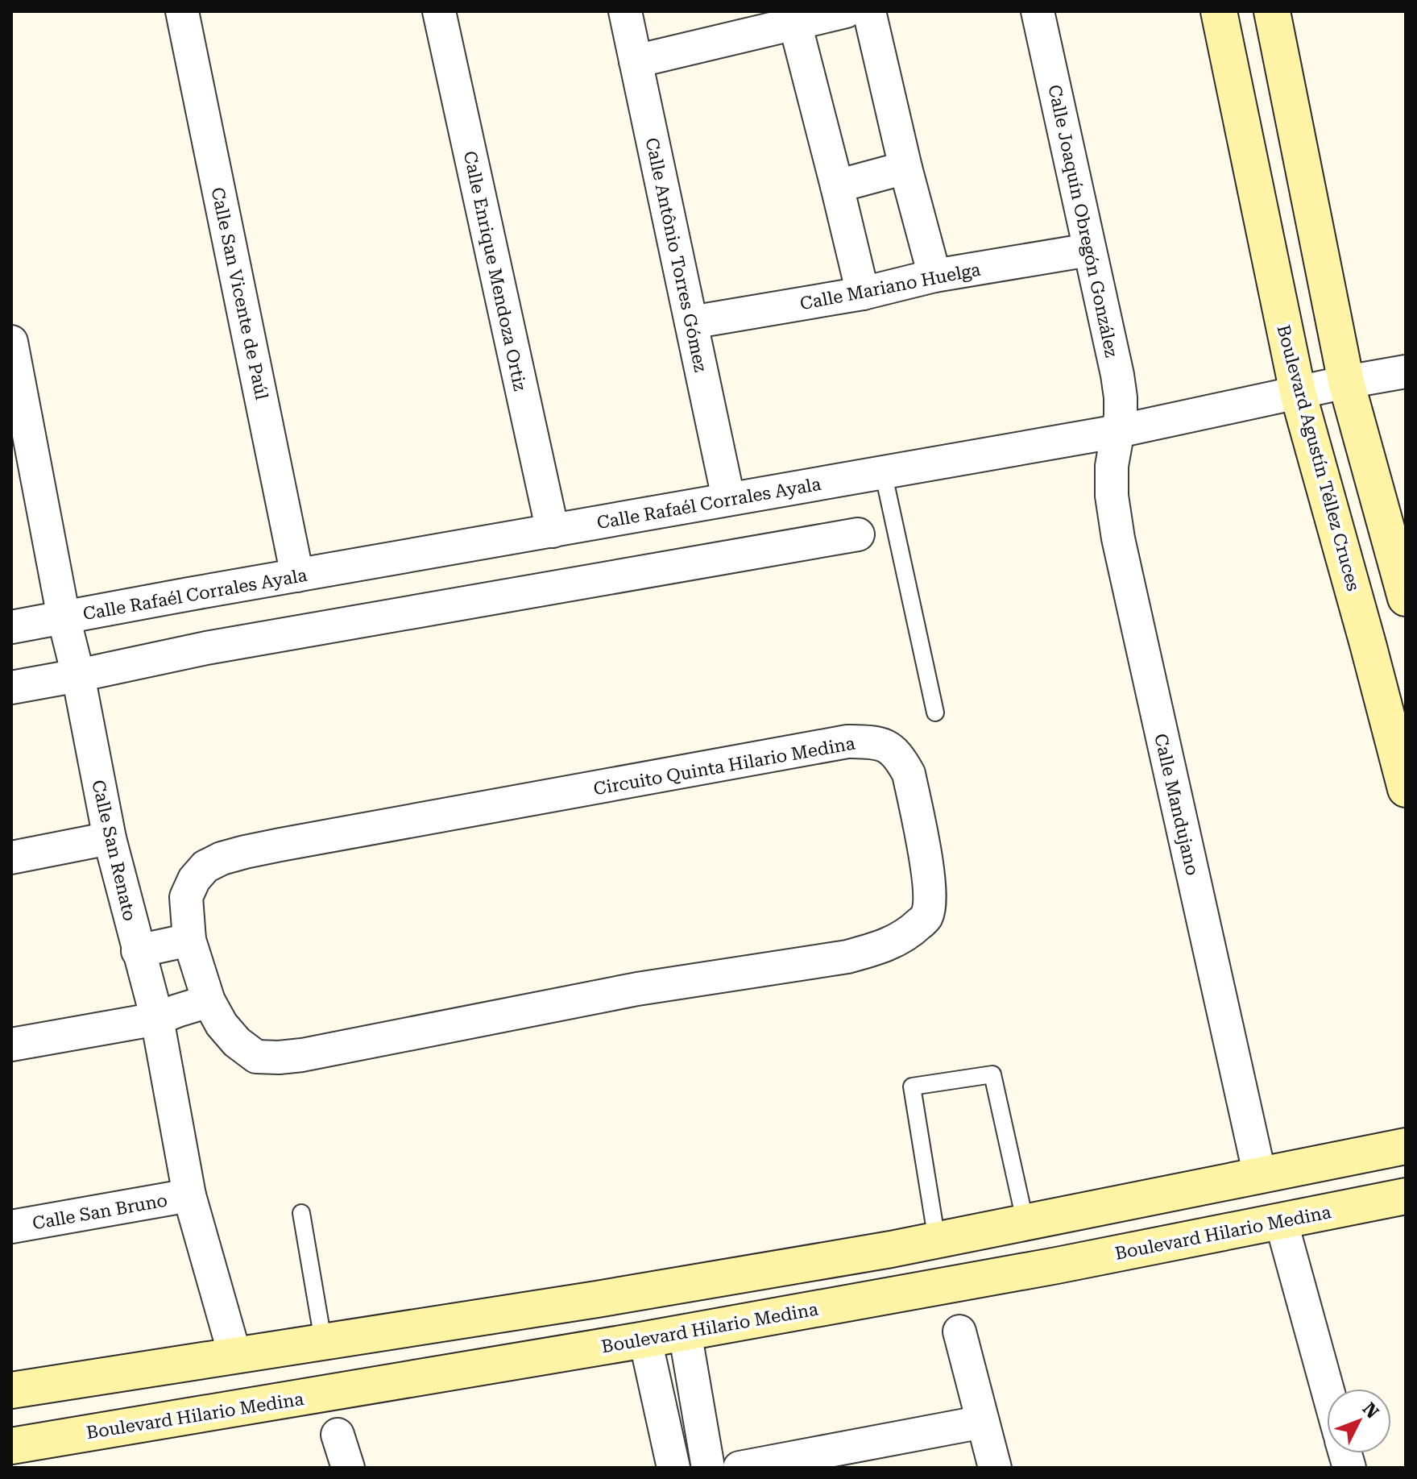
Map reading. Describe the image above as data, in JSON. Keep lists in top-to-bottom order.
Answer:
{
  "streets": {
    "main road": ["Boulevard Agustín Téllez Cruces", "Boulevard Hilario Medina"],
    "street": [
      "Calle Joaquín Obregón González",
      "Calle Antônio Torres Gómez",
      "Calle Enrique Mendoza Ortiz",
      "Calle Mariano Huelga",
      "Calle San Vicente de Paúl",
      "Calle Rafaél Corrales Ayala",
      "Circuito Quinta Hilario Medina",
      "Calle Mandujano",
      "Calle San Renato",
      "Calle San Bruno"
    ]
  },
  "crossings": [
    ["Calle Joaquín Obregón González", "Calle Mariano Huelga"],
    ["Calle Joaquín Obregón González", "Calle Rafaél Corrales Ayala"],
    ["Calle Joaquín Obregón González", "Calle Mandujano"],
    ["Calle Antônio Torres Gómez", "Calle Mariano Huelga"],
    ["Calle Antônio Torres Gómez", "Calle Rafaél Corrales Ayala"],
    ["Calle Enrique Mendoza Ortiz", "Calle Rafaél Corrales Ayala"],
    ["Calle San Vicente de Paúl", "Calle Rafaél Corrales Ayala"],
    ["Boulevard Agustín Téllez Cruces", "Calle Rafaél Corrales Ayala"],
    ["Calle Rafaél Corrales Ayala", "Calle Mandujano"],
    ["Calle Rafaél Corrales Ayala", "Calle San Renato"],
    ["Calle San Renato", "Calle San Bruno"]
  ],
  "north": "top right"
}
